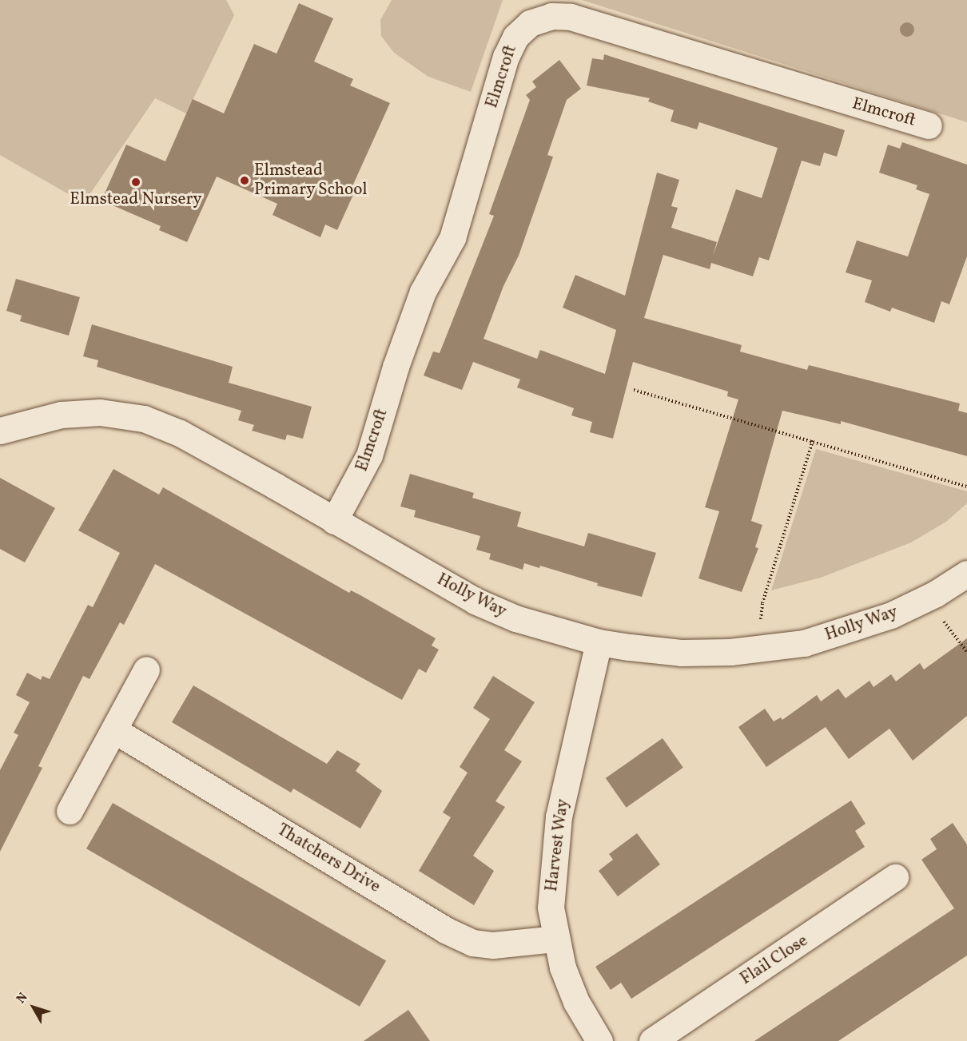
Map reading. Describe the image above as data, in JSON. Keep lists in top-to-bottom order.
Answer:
{
  "streets": {
    "street": [
      "Elmcroft",
      "Holly Way",
      "Harvest Way",
      "Thatchers Drive",
      "Flail Close"
    ]
  },
  "crossings": [
    ["Elmcroft", "Holly Way"],
    ["Holly Way", "Harvest Way"],
    ["Harvest Way", "Thatchers Drive"]
  ],
  "places": ["Elmstead Primary School", "Elmstead Nursery"],
  "north": "top left"
}
